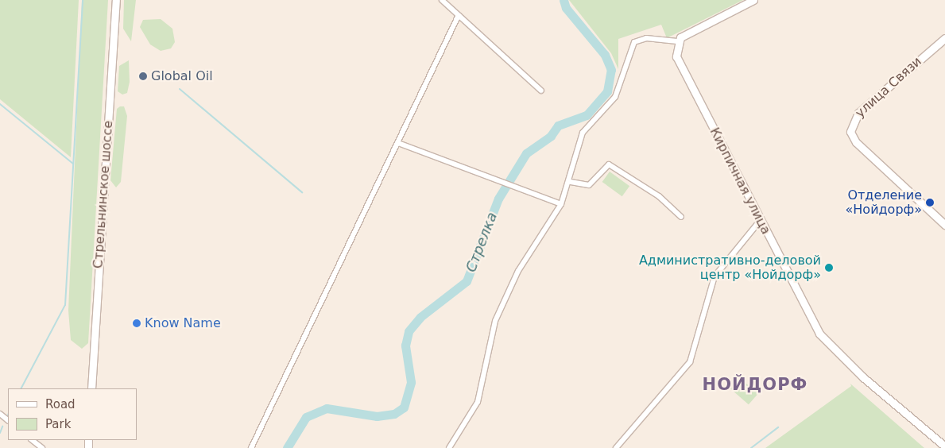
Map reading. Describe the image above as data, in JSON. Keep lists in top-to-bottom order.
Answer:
{
  "streets": {
    "street": ["улица Связи", "Кирпичная улица", "Стрельнинское шоссе"]
  },
  "districts": ["НОЙДОРФ"],
  "water": ["Стрелка"],
  "places": [
    "Global Oil",
    "Отделение «Нойдорф»",
    "Административно-деловой центр «Нойдорф»",
    "Know Name"
  ],
  "legend": ["Road", "Park"]
}
